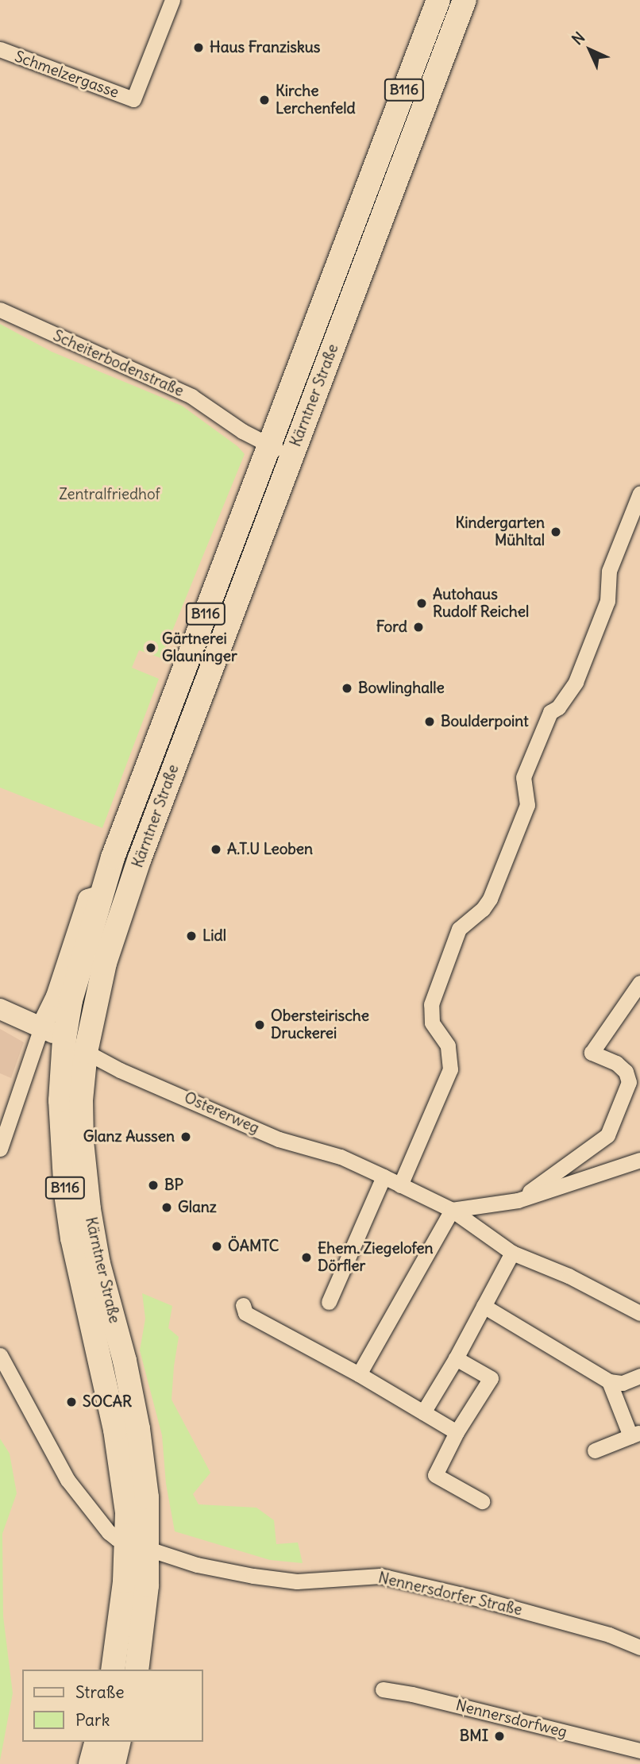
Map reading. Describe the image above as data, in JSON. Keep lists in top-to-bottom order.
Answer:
{
  "streets": {
    "main road": ["B116", "Kärntner Straße", "Ostererweg"],
    "street": [
      "Schmelzergasse",
      "Scheiterbodenstraße",
      "Nennersdorfer Straße",
      "Nennersdorfweg"
    ]
  },
  "crossings": [
    ["Scheiterbodenstraße", "Kärntner Straße"],
    ["Kärntner Straße", "Ostererweg"],
    ["Kärntner Straße", "Nennersdorfer Straße"]
  ],
  "parks": ["Zentralfriedhof"],
  "places": [
    "Haus Franziskus",
    "Kirche Lerchenfeld",
    "Kindergarten Mühltal",
    "Autohaus Rudolf Reichel",
    "Ford",
    "Gärtnerei Glauninger",
    "Bowlinghalle",
    "Boulderpoint",
    "A.T.U Leoben",
    "Lidl",
    "Obersteirische Druckerei",
    "Glanz Aussen",
    "BP",
    "Glanz",
    "ÖAMTC",
    "Ehem. Ziegelofen Dörfler",
    "SOCAR",
    "BMI"
  ],
  "legend": ["Straße", "Park"],
  "north": "top left"
}
